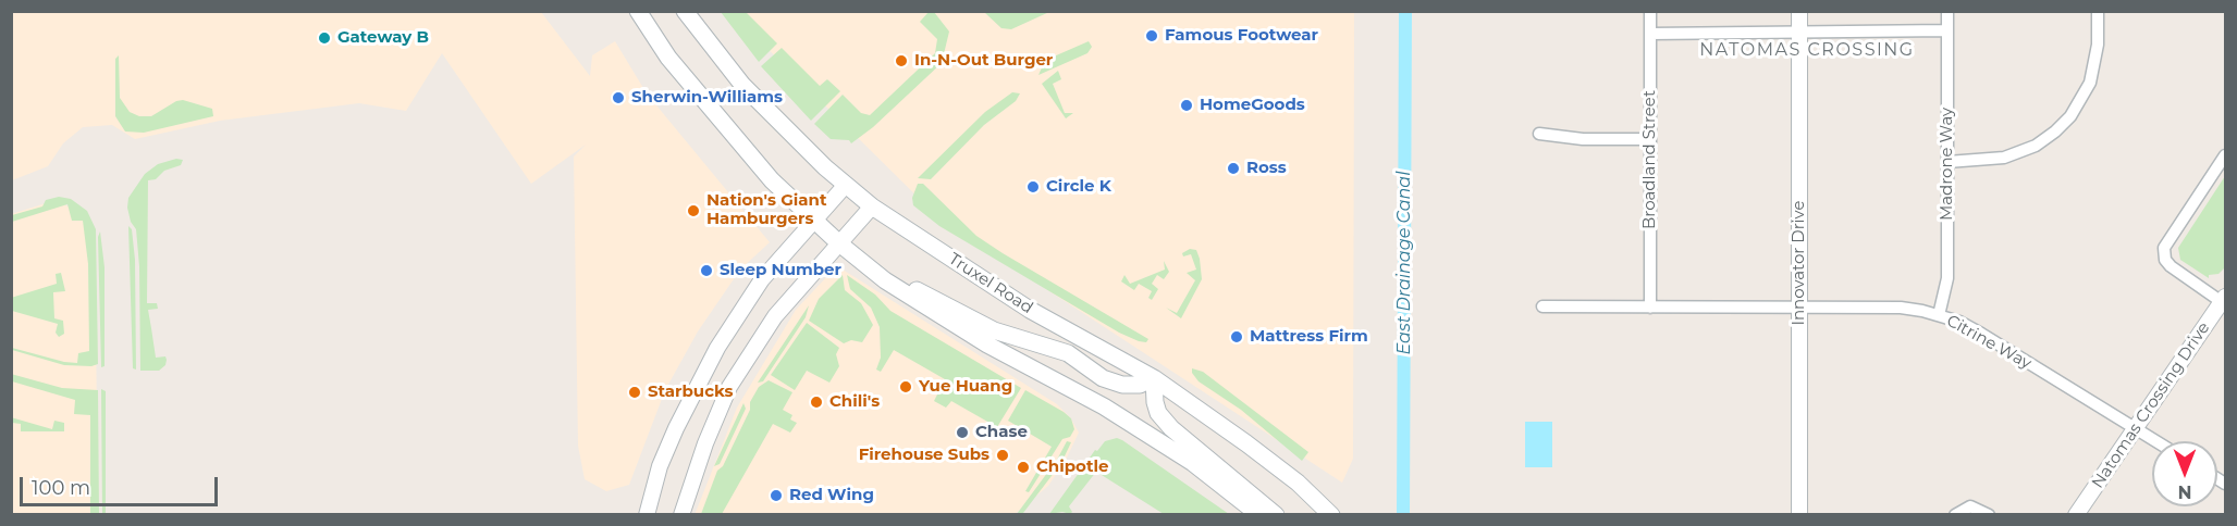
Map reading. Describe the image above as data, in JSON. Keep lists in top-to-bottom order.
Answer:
{
  "streets": {
    "main road": ["Truxel Road"],
    "street": [
      "Broadland Street",
      "Madrone Way",
      "Innovator Drive",
      "Citrine Way",
      "Natomas Crossing Drive"
    ]
  },
  "crossings": [
    ["Broadland Street", "Citrine Way"],
    ["Madrone Way", "Citrine Way"],
    ["Innovator Drive", "Citrine Way"],
    ["Citrine Way", "Natomas Crossing Drive"]
  ],
  "districts": ["NATOMAS CROSSING"],
  "water": ["East Drainage Canal"],
  "places": [
    "Famous Footwear",
    "Gateway B",
    "In-N-Out Burger",
    "Sherwin-Williams",
    "HomeGoods",
    "Ross",
    "Circle K",
    "Nation's Giant Hamburgers",
    "Sleep Number",
    "Mattress Firm",
    "Yue Huang",
    "Starbucks",
    "Chili's",
    "Chase",
    "Firehouse Subs",
    "Chipotle",
    "Red Wing"
  ],
  "scale_bar": "100 m",
  "north": "bottom"
}
